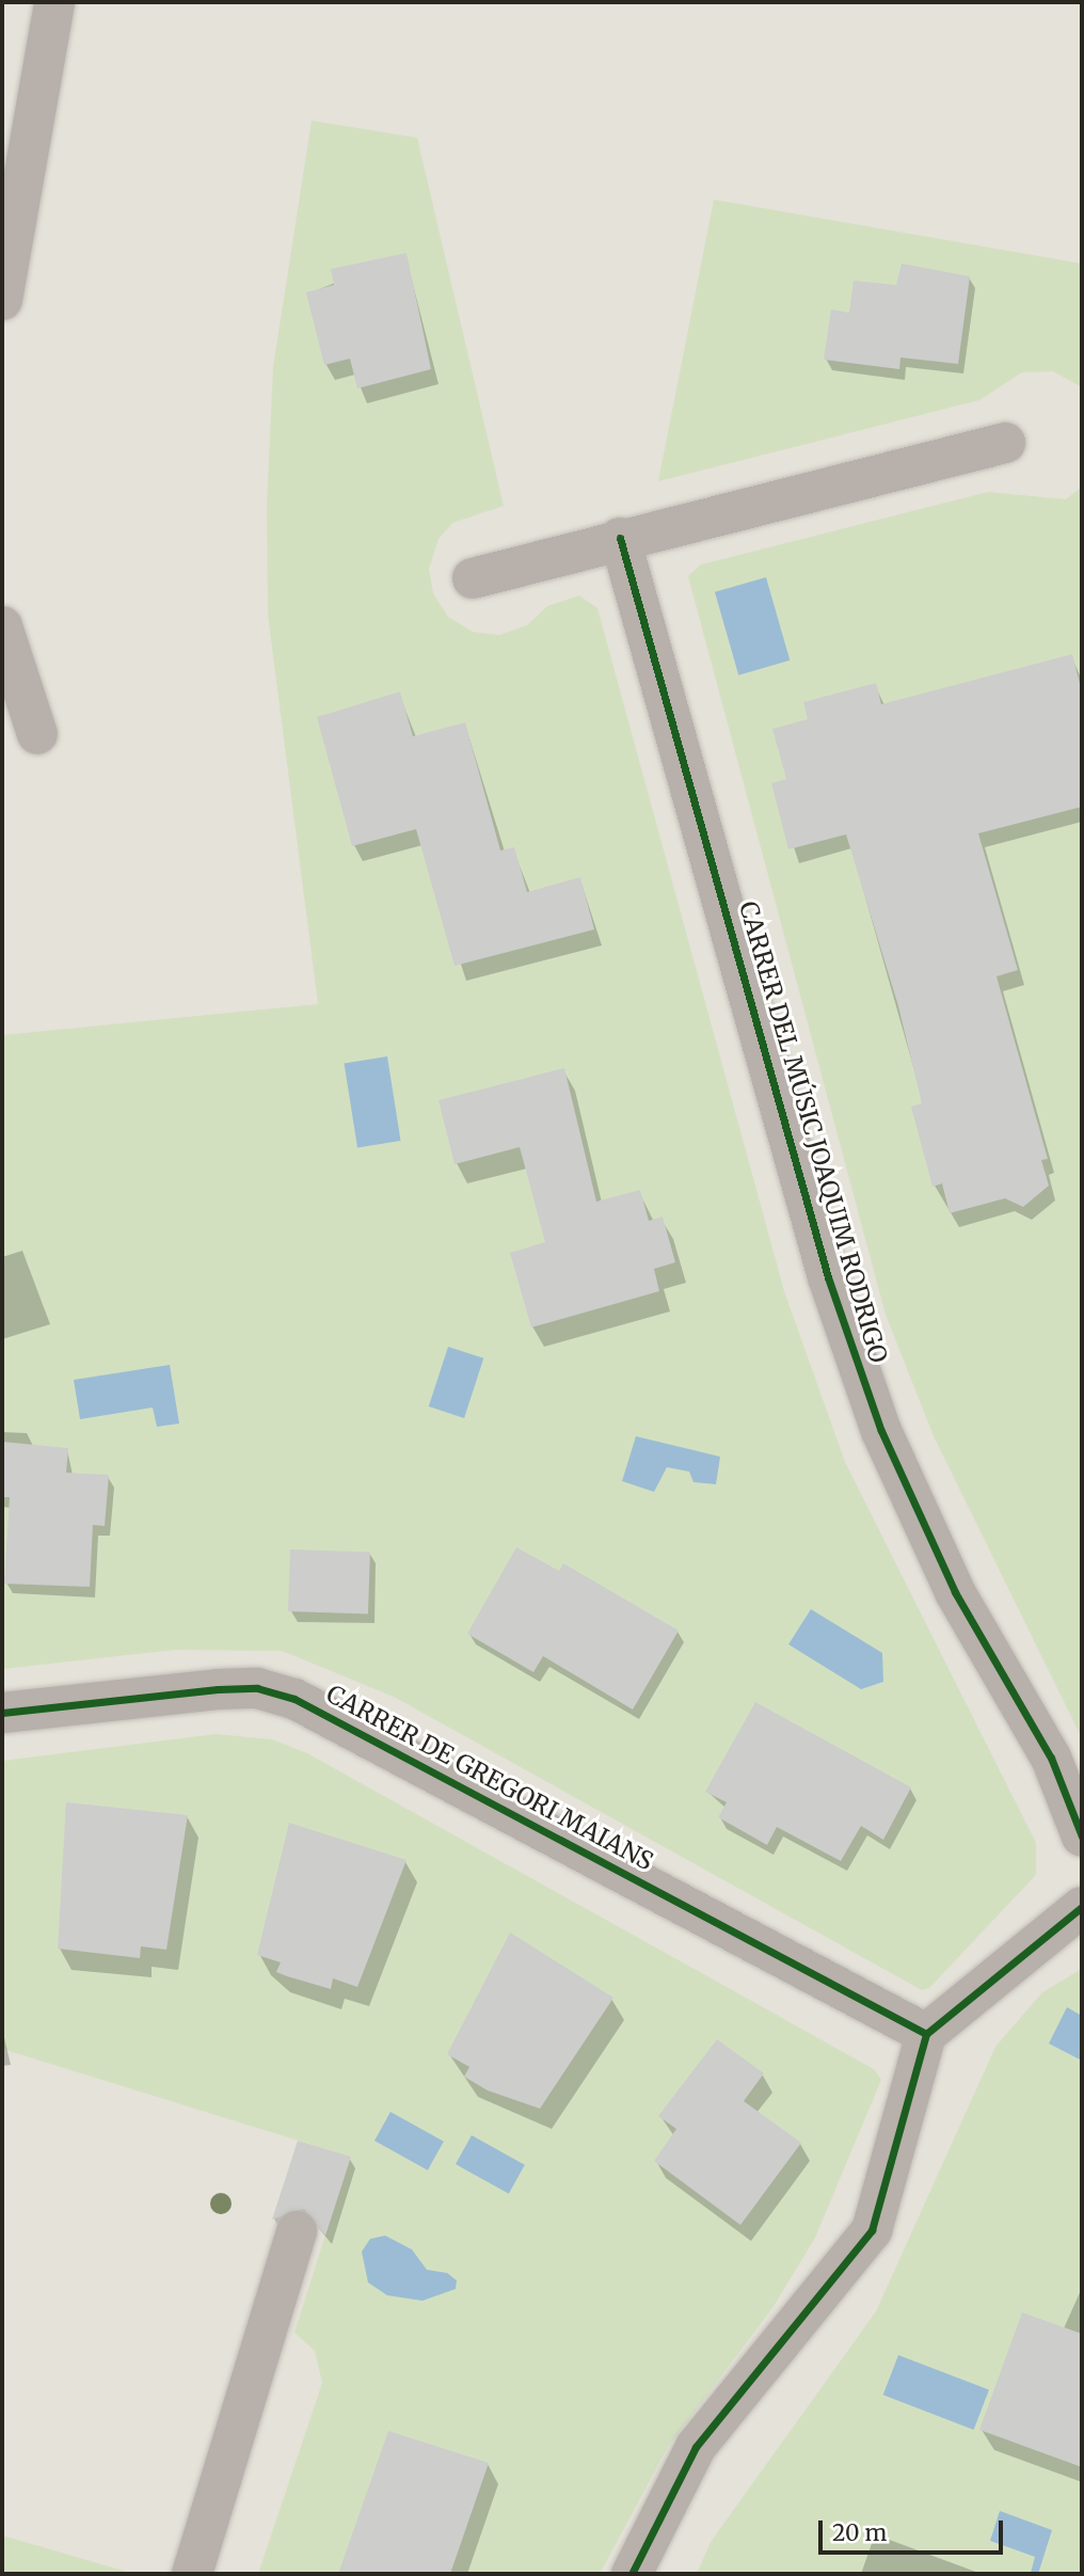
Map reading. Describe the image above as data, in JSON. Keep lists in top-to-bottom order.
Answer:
{
  "streets": {
    "street": ["CARRER DEL MÚSIC JOAQUIM RODRIGO", "CARRER DE GREGORI MAIANS"]
  },
  "scale_bar": "20 m"
}
